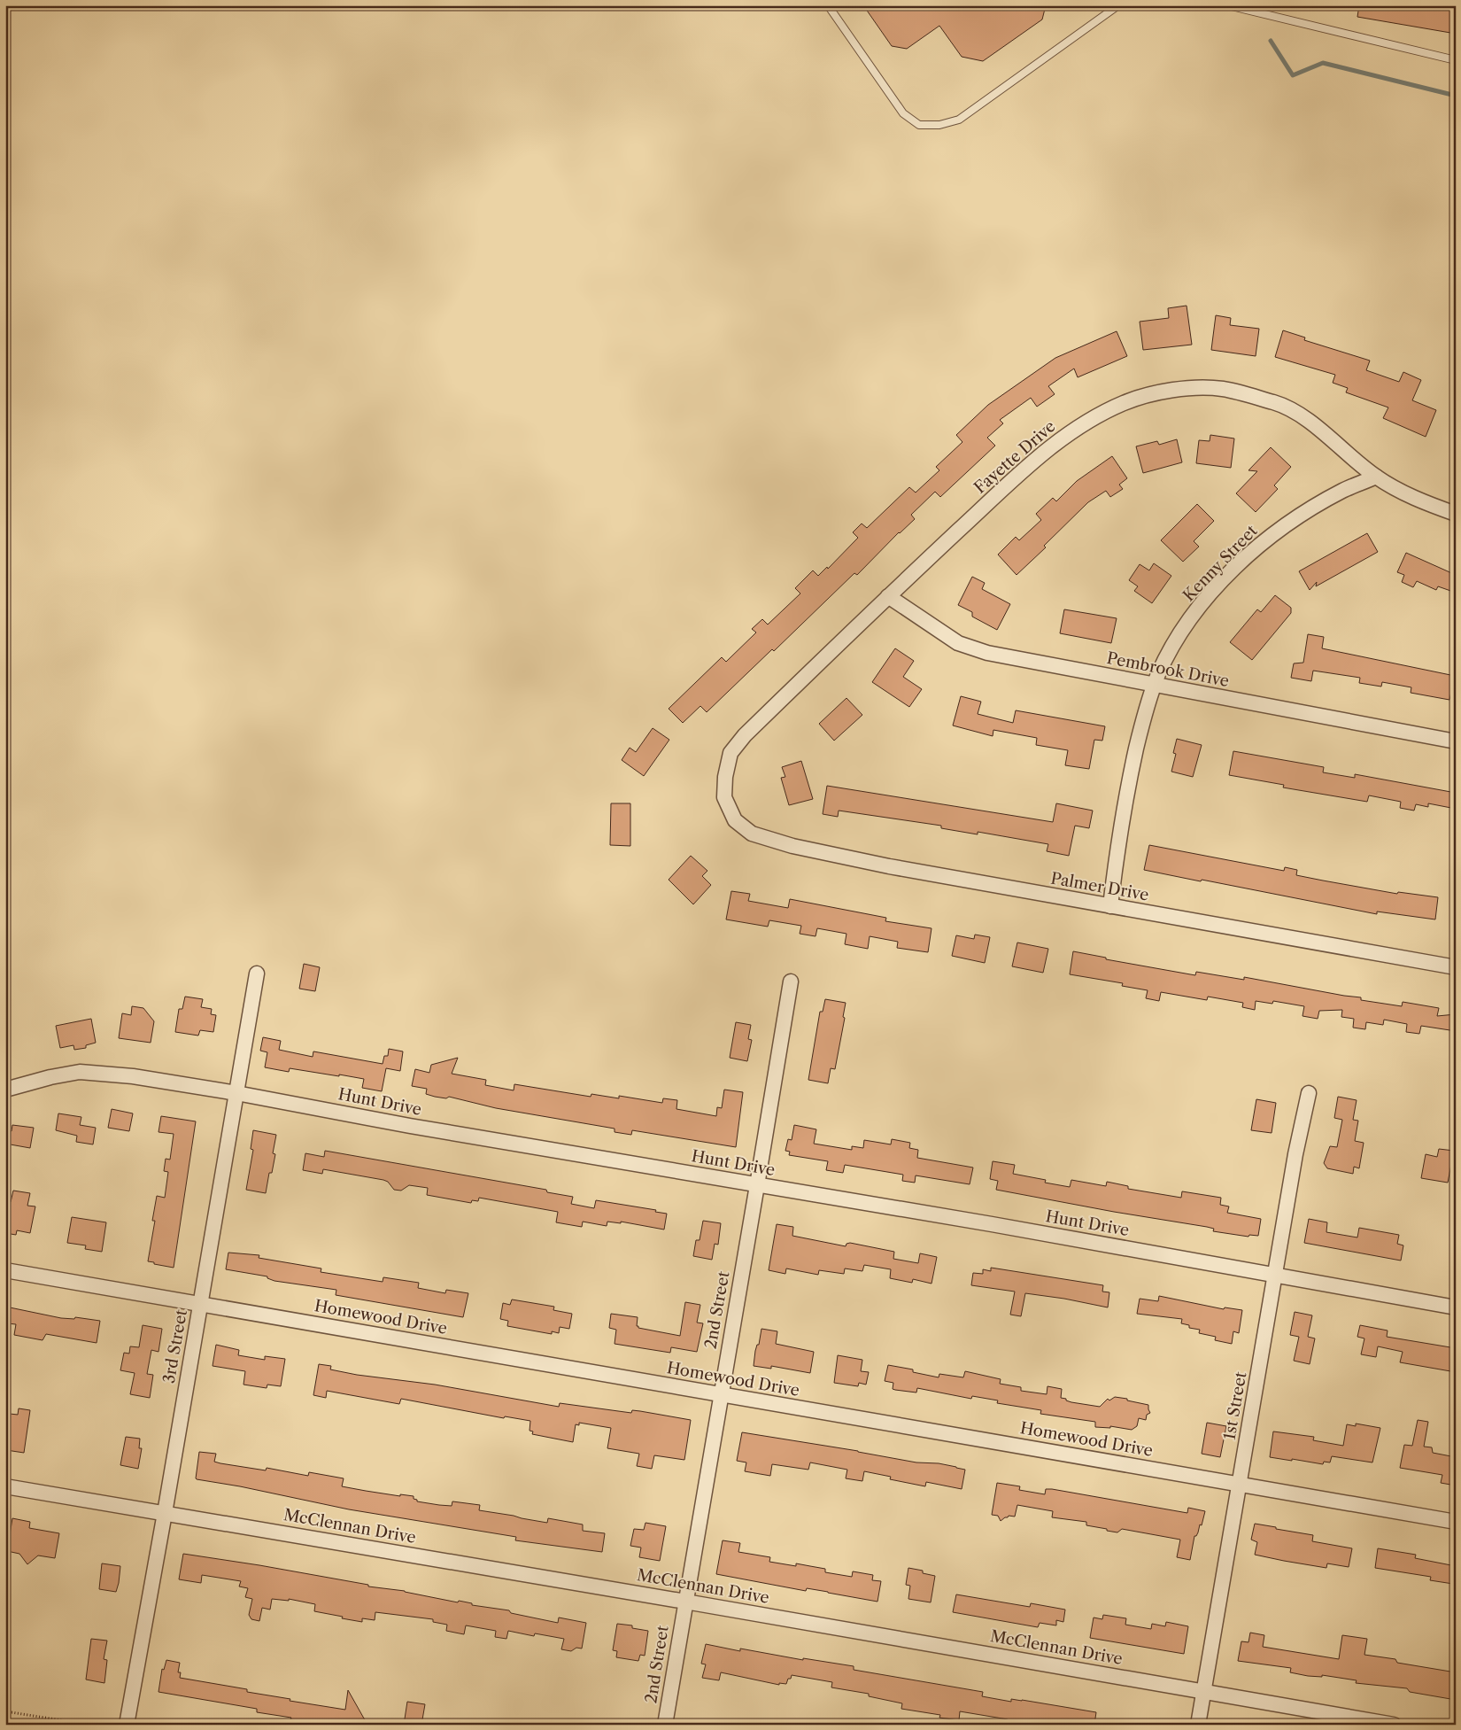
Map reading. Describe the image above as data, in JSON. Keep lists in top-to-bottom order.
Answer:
{
  "streets": {
    "street": [
      "Fayette Drive",
      "Kenny Street",
      "Pembrook Drive",
      "Palmer Drive",
      "Hunt Drive",
      "2nd Street",
      "Homewood Drive",
      "3rd Street",
      "1st Street",
      "McClennan Drive"
    ]
  },
  "crossings": [
    ["Fayette Drive", "Kenny Street"],
    ["Fayette Drive", "Pembrook Drive"],
    ["Fayette Drive", "Palmer Drive"],
    ["Kenny Street", "Pembrook Drive"],
    ["Kenny Street", "Palmer Drive"],
    ["Hunt Drive", "2nd Street"],
    ["Hunt Drive", "3rd Street"],
    ["Hunt Drive", "1st Street"],
    ["2nd Street", "Homewood Drive"],
    ["2nd Street", "McClennan Drive"],
    ["Homewood Drive", "3rd Street"],
    ["Homewood Drive", "1st Street"],
    ["3rd Street", "McClennan Drive"],
    ["1st Street", "McClennan Drive"]
  ]
}
